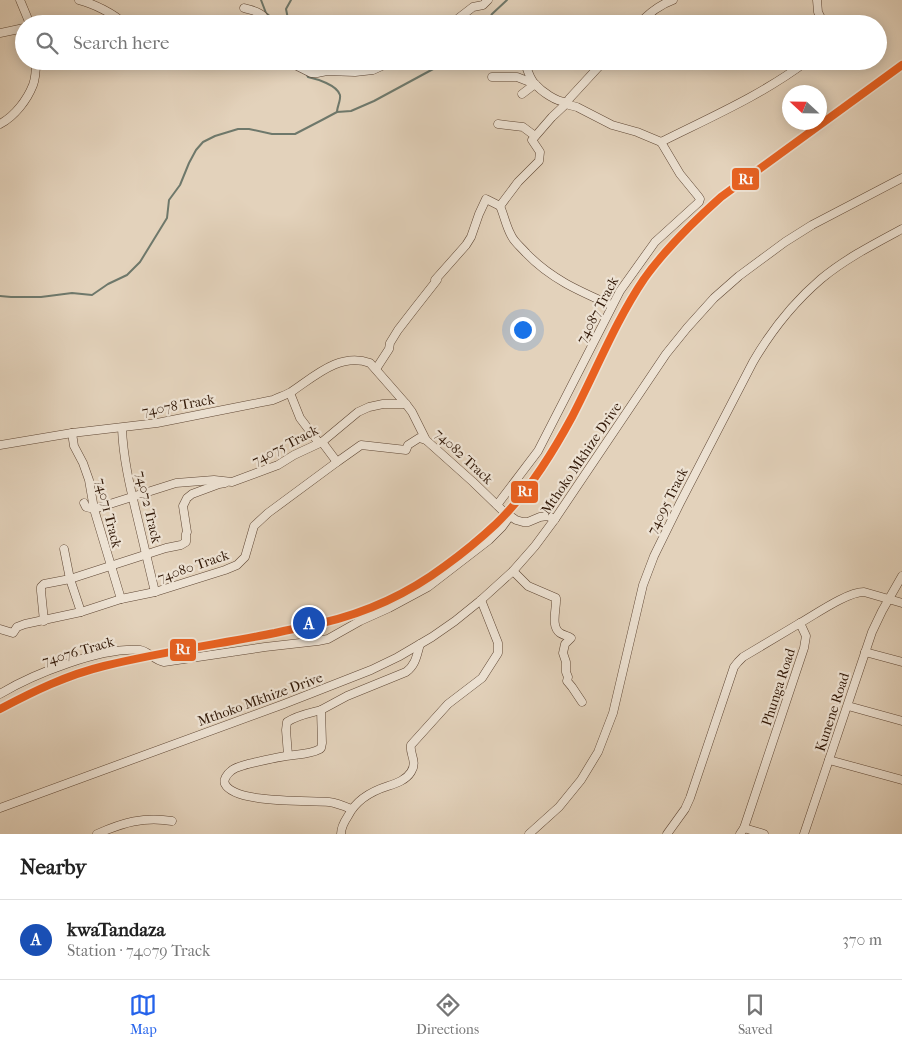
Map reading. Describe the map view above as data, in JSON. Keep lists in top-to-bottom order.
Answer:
{
  "streets": {
    "street": [
      "74087 Track",
      "74078 Track",
      "74075 Track",
      "74082 Track",
      "Mthoko Mkhize Drive",
      "74095 Track",
      "74072 Track",
      "74071 Track",
      "74080 Track",
      "74076 Track",
      "Phunga Road",
      "Kunene Road"
    ]
  },
  "crossings": [
    ["74087 Track", "74082 Track"],
    ["74078 Track", "74082 Track"],
    ["74078 Track", "74072 Track"],
    ["74078 Track", "74071 Track"],
    ["74075 Track", "74082 Track"],
    ["74075 Track", "74072 Track"],
    ["74075 Track", "74071 Track"],
    ["74082 Track", "74080 Track"],
    ["74082 Track", "74076 Track"],
    ["74072 Track", "74080 Track"],
    ["74071 Track", "74080 Track"]
  ],
  "lines": ["transit line R1"],
  "north": "left",
  "page": {
    "search": "Search here",
    "pins": "A",
    "heading": "Nearby",
    "list": [
      {
        "mark": "A",
        "name": "kwaTandaza",
        "note": "Station · 74079 Track",
        "value": "370 m"
      }
    ],
    "nav": ["Map", "Directions", "Saved"]
  }
}
